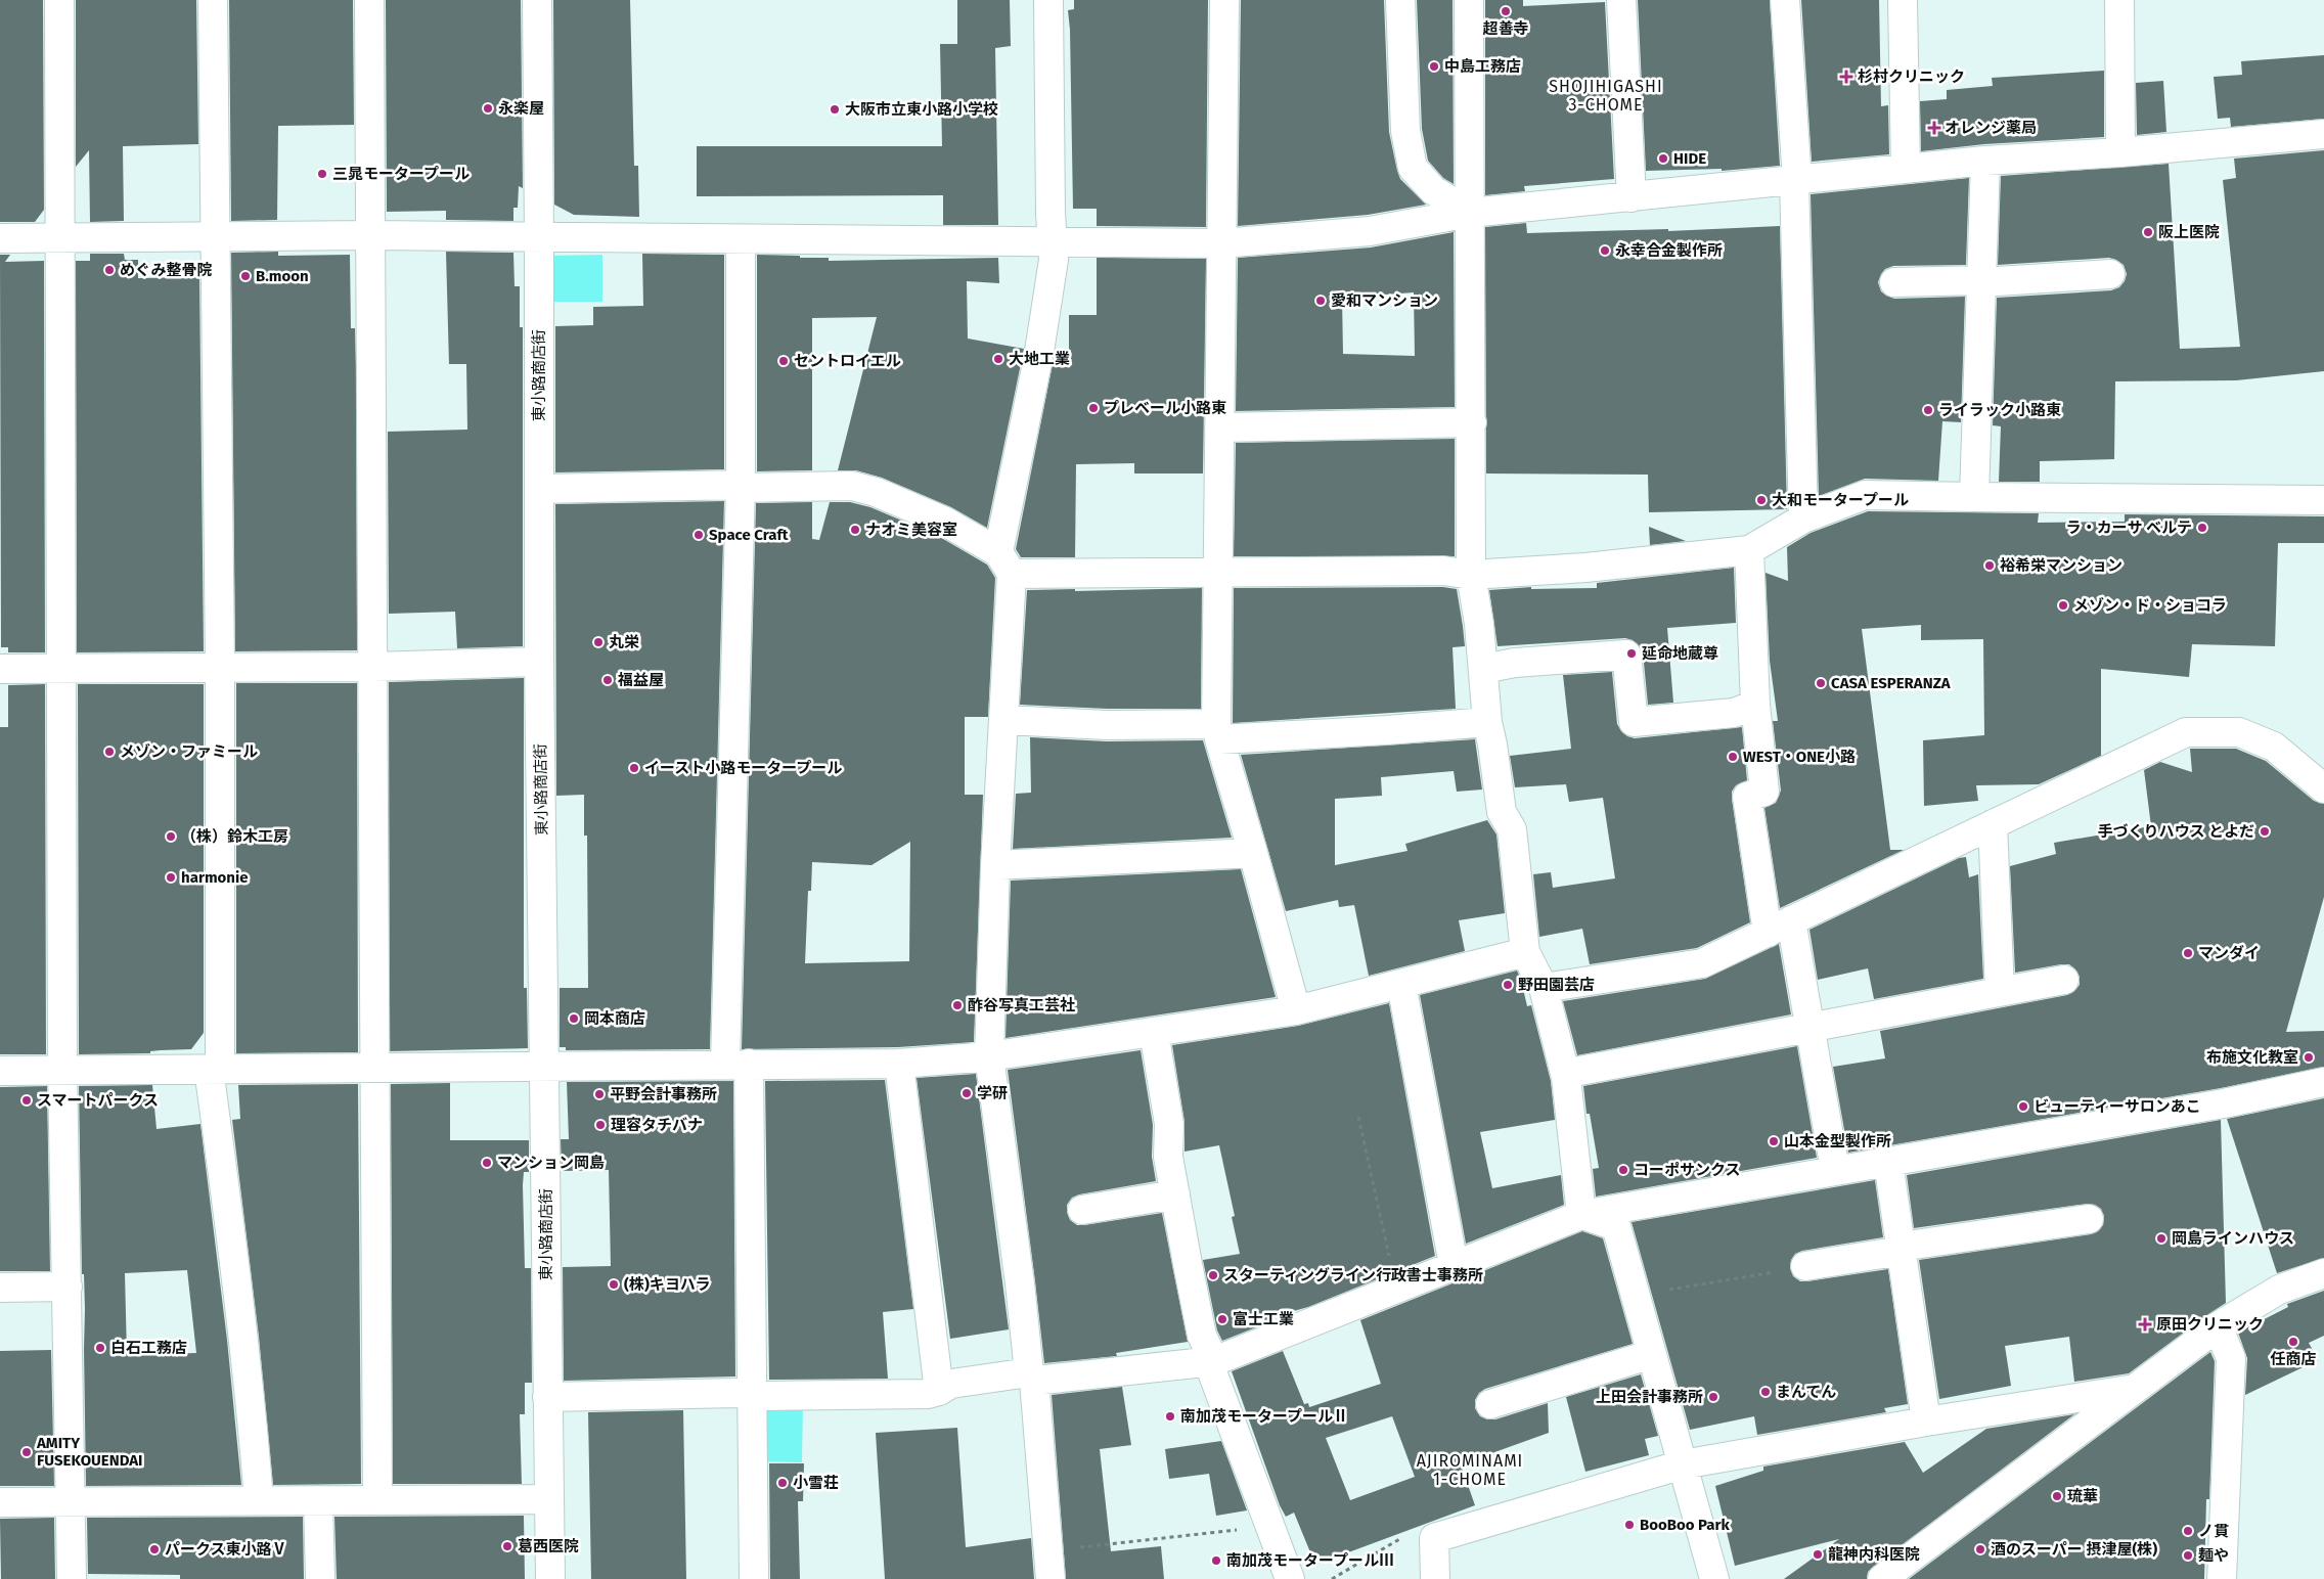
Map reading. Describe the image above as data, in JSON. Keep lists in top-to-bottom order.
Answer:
{
  "streets": {
    "street": ["東小路商店街"]
  },
  "districts": ["SHOJIHIGASHI 3-CHOME", "AJIROMINAMI 1-CHOME"],
  "places": {
    "other": [
      "超善寺",
      "中島工務店",
      "永楽屋",
      "大阪市立東小路小学校",
      "HIDE",
      "三晁モータープール",
      "阪上医院",
      "永幸合金製作所",
      "めぐみ整骨院",
      "B.moon",
      "愛和マンション",
      "大地工業",
      "セントロイエル",
      "プレベール小路東",
      "ライラック小路東",
      "大和モータープール",
      "ラ・カーサ ベルテ",
      "ナオミ美容室",
      "Space Craft",
      "裕希栄マンション",
      "メゾン・ド・ショコラ",
      "丸栄",
      "延命地蔵尊",
      "福益屋",
      "CASA ESPERANZA",
      "メゾン・ファミール",
      "WEST・ONE小路",
      "イースト小路モータープール",
      "手づくりハウス とよだ",
      "（株）鈴木工房",
      "harmonie",
      "マンダイ",
      "野田園芸店",
      "酢谷写真工芸社",
      "岡本商店",
      "布施文化教室",
      "学研",
      "平野会計事務所",
      "スマートパークス",
      "ビューティーサロンあこ",
      "理容タチバナ",
      "山本金型製作所",
      "マンション岡島",
      "コーポサンクス",
      "岡島ラインハウス",
      "スターティングライン行政書士事務所",
      "(株)キヨハラ",
      "富士工業",
      "任商店",
      "白石工務店",
      "まんてん",
      "上田会計事務所",
      "南加茂モータープールⅡ",
      "AMITY FUSEKOUENDAI",
      "小雪荘",
      "琉華",
      "BooBoo Park",
      "ノ貫",
      "葛西医院",
      "パークス東小路Ⅴ",
      "酒のスーパー 摂津屋(株)",
      "龍神内科医院",
      "麺や",
      "南加茂モータープールⅢ"
    ],
    "health": ["杉村クリニック", "オレンジ薬局", "原田クリニック"]
  }
}
